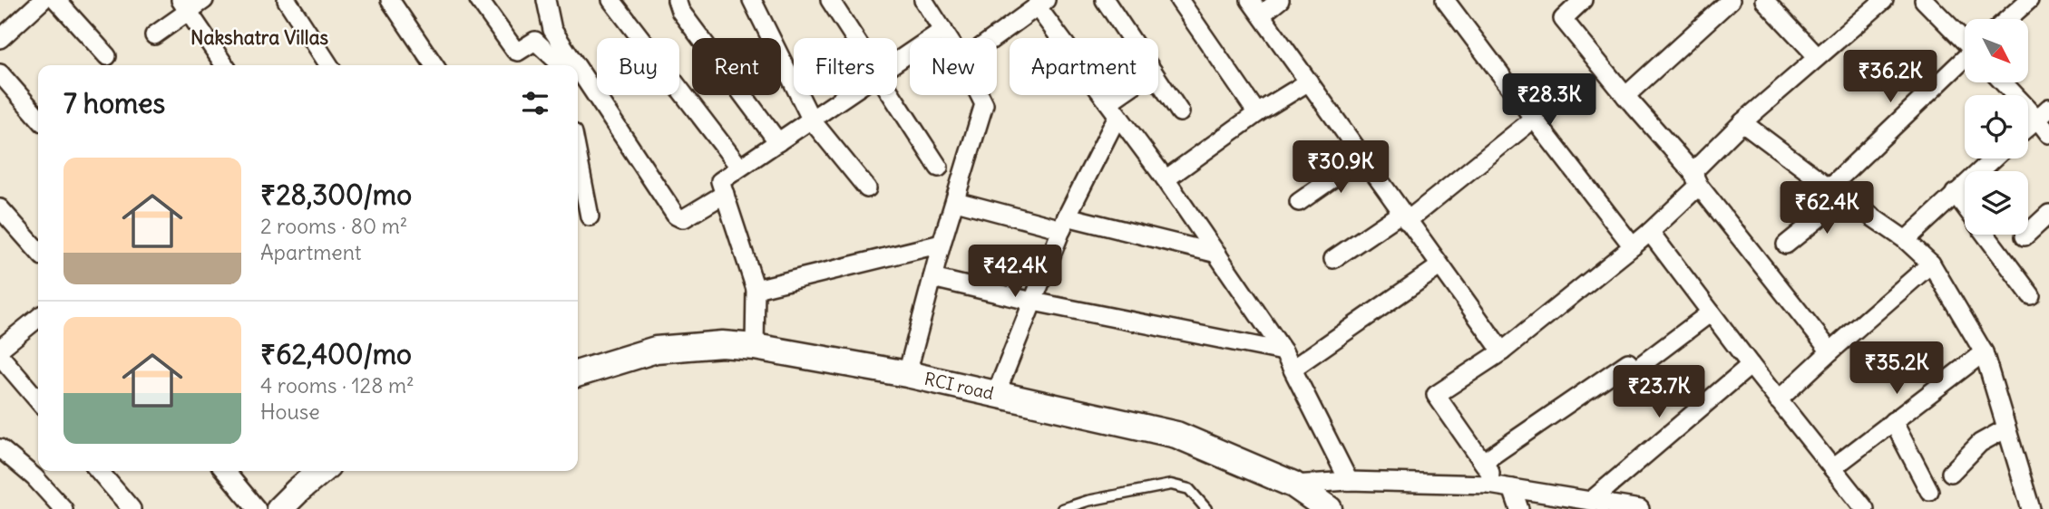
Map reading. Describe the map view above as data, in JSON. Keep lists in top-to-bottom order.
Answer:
{
  "streets": {
    "street": ["RCI road"]
  },
  "districts": ["Nakshatra Villas"],
  "north": "bottom right",
  "page": {
    "chip": [
      "Buy",
      "Rent",
      "Filters",
      "New",
      "Apartment"
    ],
    "price": [
      "₹36.2K",
      "₹28.3K",
      "₹30.9K",
      "₹62.4K",
      "₹42.4K",
      "₹35.2K",
      "₹23.7K"
    ],
    "heading": "7 homes",
    "list": [
      {
        "name": "₹28,300/mo",
        "note": "2 rooms · 80 m² · Apartment"
      },
      {
        "name": "₹62,400/mo",
        "note": "4 rooms · 128 m² · House"
      }
    ]
  }
}
